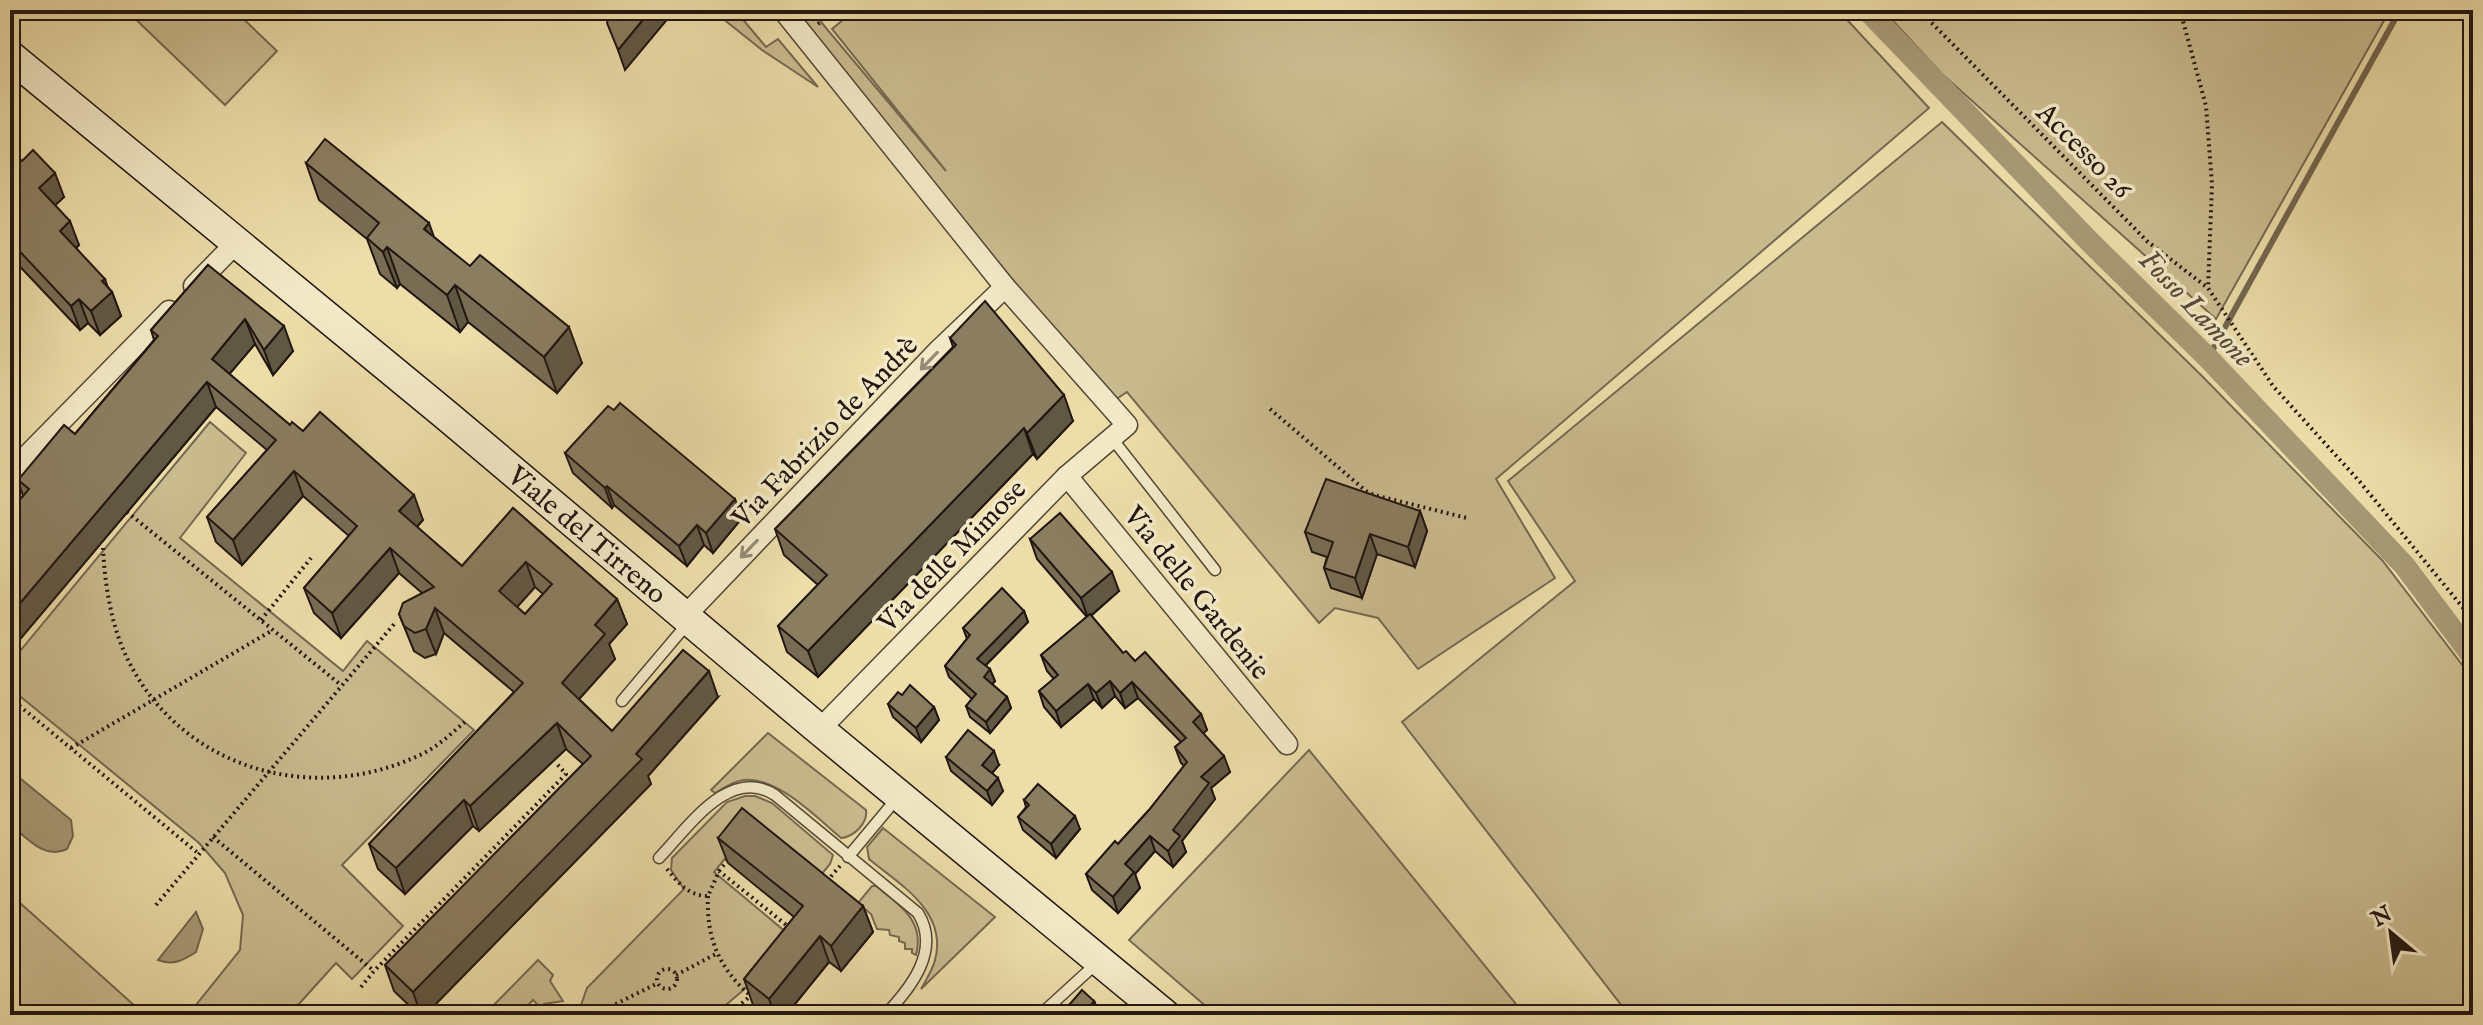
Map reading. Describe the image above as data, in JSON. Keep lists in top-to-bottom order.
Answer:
{
  "streets": {
    "main road": ["Viale del Tirreno"],
    "street": ["Via Fabrizio de Andrè", "Via delle Mimose", "Via delle Gardenie"],
    "path": ["Accesso 26"]
  },
  "crossings": [
    ["Via Fabrizio de Andrè", "Viale del Tirreno"],
    ["Viale del Tirreno", "Via delle Mimose"],
    ["Via delle Mimose", "Via delle Gardenie"]
  ],
  "one_way": ["Via Fabrizio de Andrè"],
  "water": ["Fosso Lamone"],
  "north": "top left"
}
